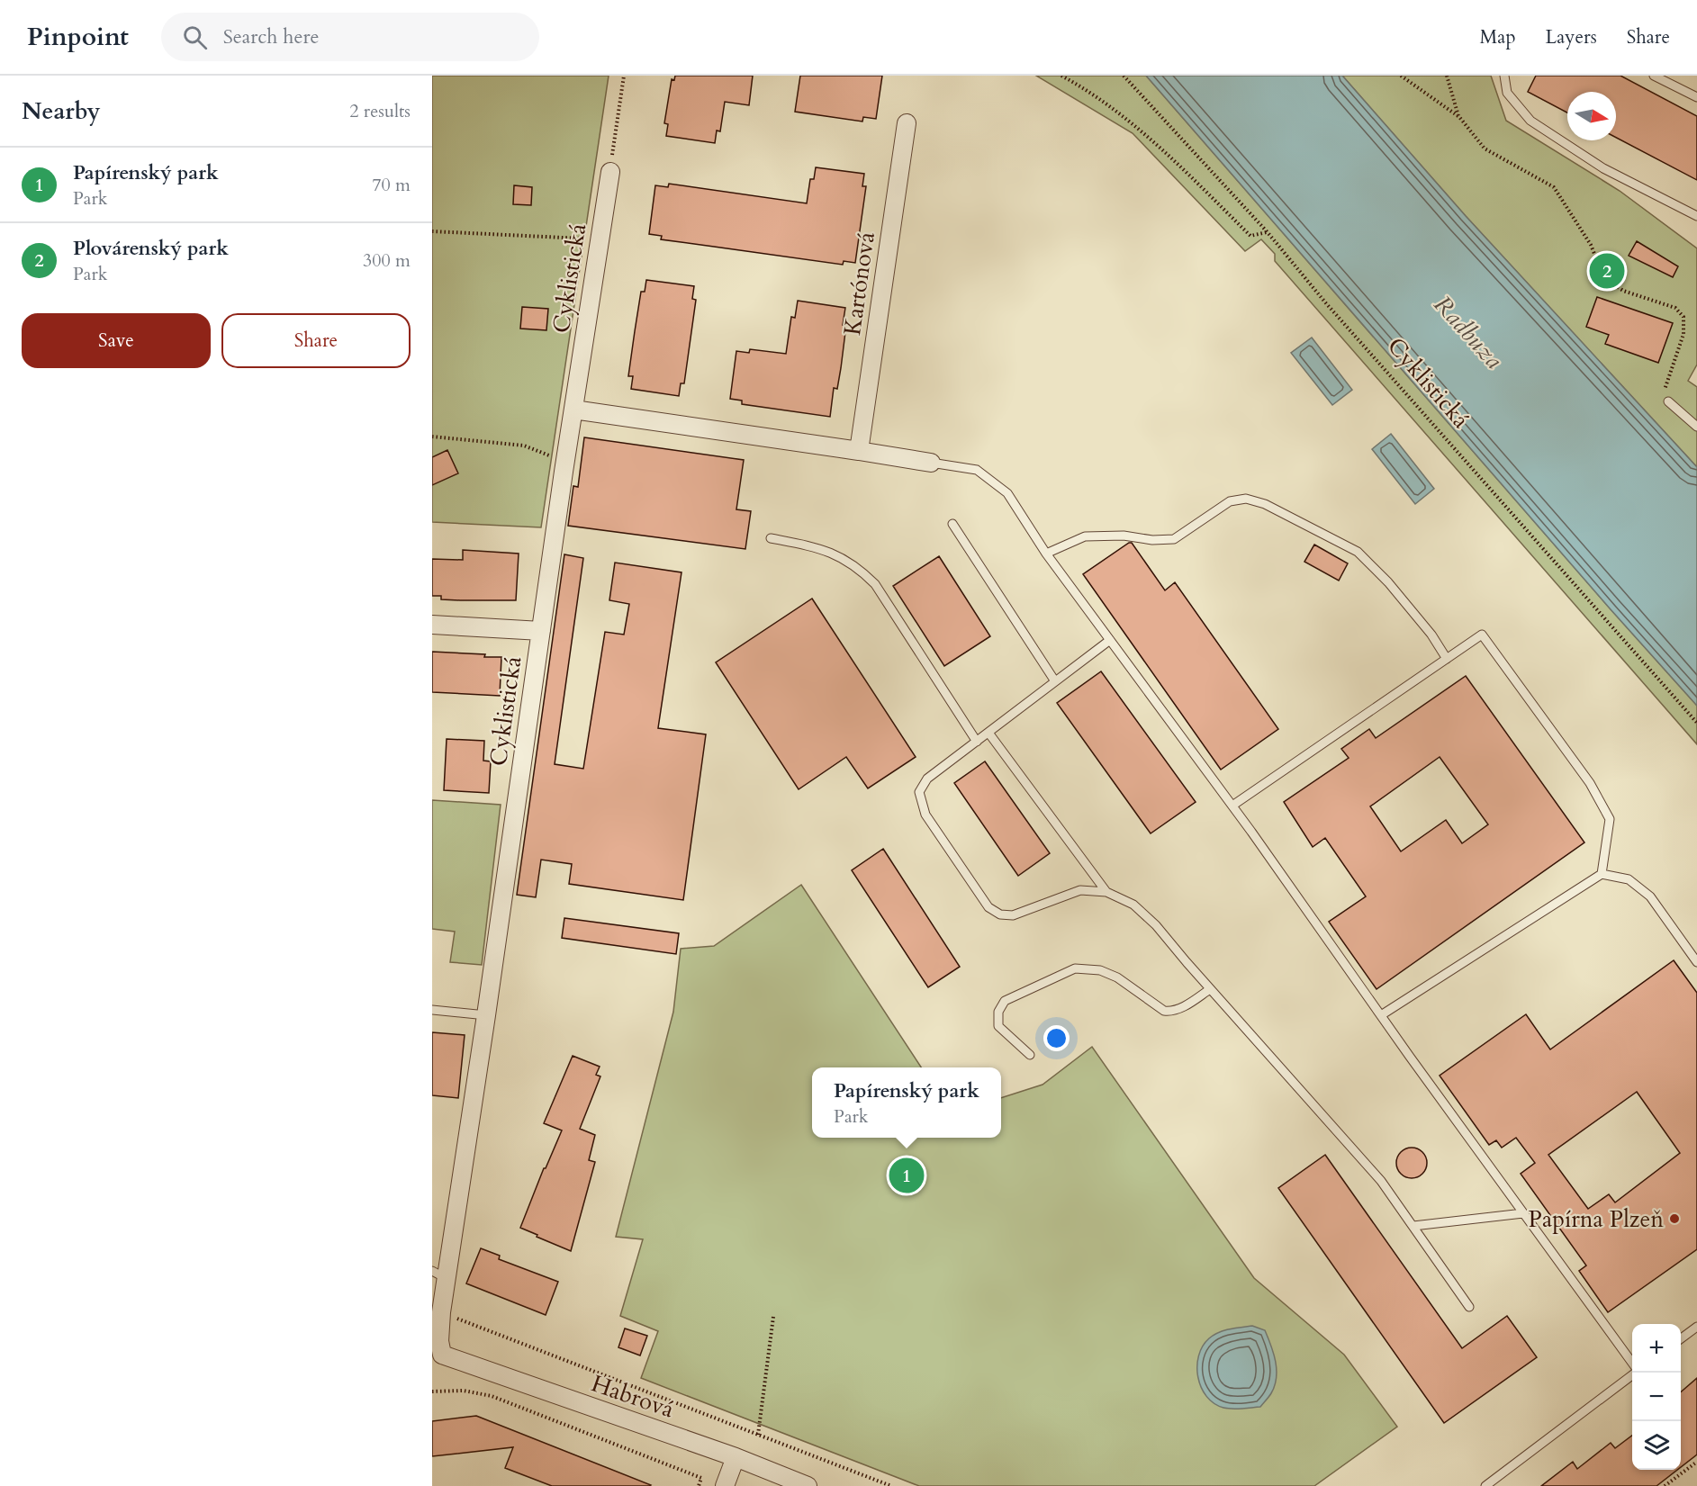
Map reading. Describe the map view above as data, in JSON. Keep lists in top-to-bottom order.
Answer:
{
  "streets": {
    "street": ["Cyklistická", "Kartónová", "Habrová"]
  },
  "crossings": [
    ["Cyklistická", "Habrová"]
  ],
  "water": ["Radbuza"],
  "places": ["Papírna Plzeň"],
  "north": "right",
  "page": {
    "header": "Pinpoint",
    "search": "Search here",
    "nav": ["Map", "Layers", "Share"],
    "heading": ["Nearby", "2 results"],
    "list": [
      {
        "mark": "1",
        "name": "Papírenský park",
        "note": "Park",
        "value": "70 m"
      },
      {
        "mark": "2",
        "name": "Plovárenský park",
        "note": "Park",
        "value": "300 m"
      }
    ],
    "pins": ["2", "1"],
    "buttons": ["Save", "Share"],
    "popup": ["Papírenský park", "Park"],
    "map_buttons": ["+", "−"]
  }
}
